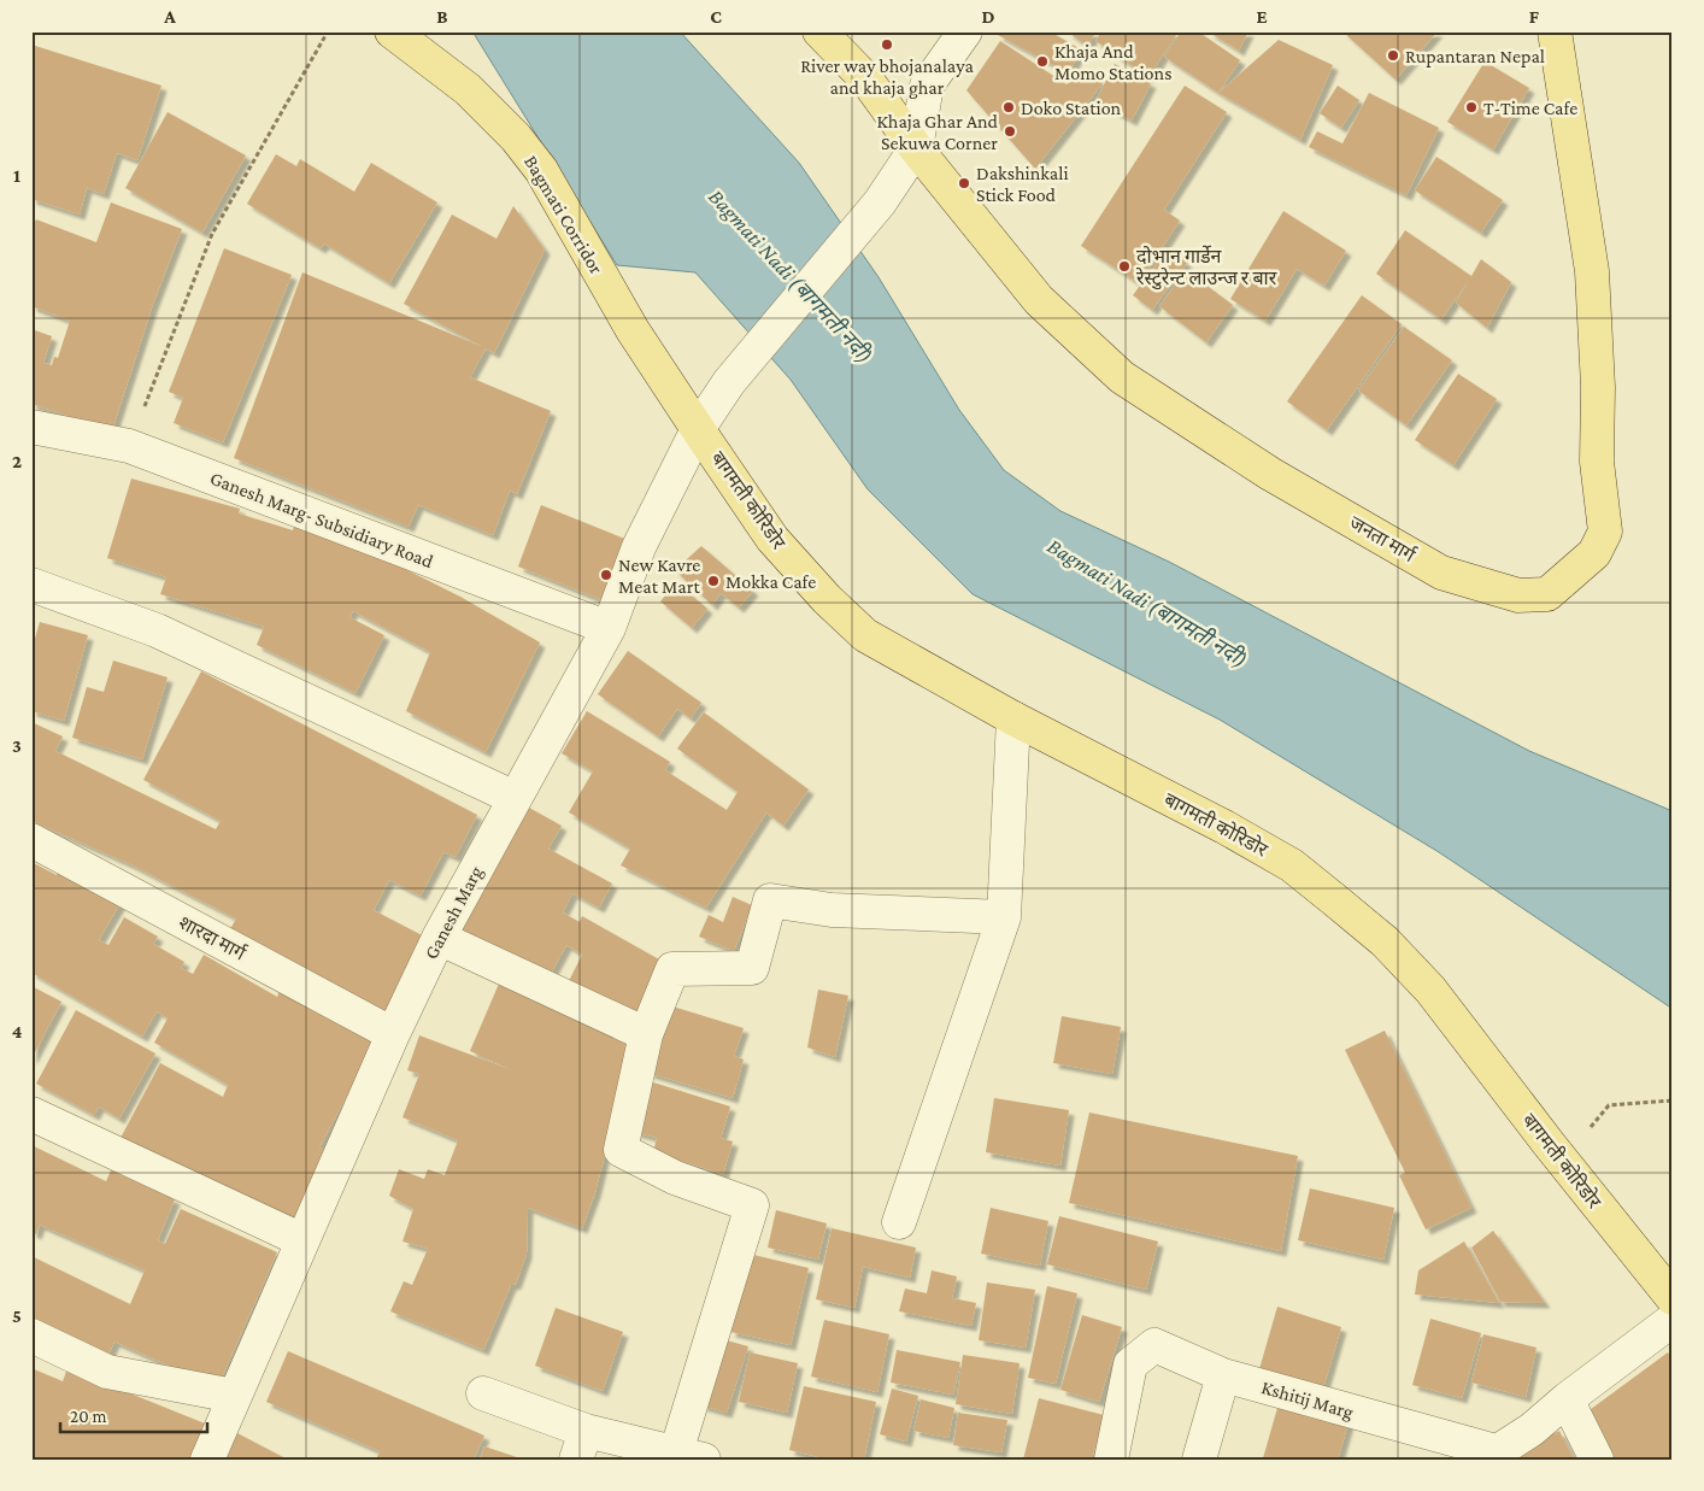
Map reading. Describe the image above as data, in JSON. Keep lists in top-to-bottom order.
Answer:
{
  "streets": {
    "main road": ["Bagmati Corridor", "बागमती कोरिडोर", "जनता मार्ग"],
    "street": [
      "Ganesh Marg- Subsidiary Road",
      "Ganesh Marg",
      "शारदा मार्ग",
      "Kshitij Marg"
    ]
  },
  "crossings": [
    ["Bagmati Corridor", "बागमती कोरिडोर"],
    ["Bagmati Corridor", "Ganesh Marg"],
    ["बागमती कोरिडोर", "Ganesh Marg"],
    ["Ganesh Marg- Subsidiary Road", "Ganesh Marg"],
    ["जनता मार्ग", "Ganesh Marg"],
    ["Ganesh Marg", "शारदा मार्ग"]
  ],
  "water": ["Bagmati Nadi (बागमती नदी)"],
  "places": [
    "River way bhojanalaya and khaja ghar",
    "Rupantaran Nepal",
    "Khaja And Momo Stations",
    "Doko Station",
    "T-Time Cafe",
    "Khaja Ghar And Sekuwa Corner",
    "Dakshinkali Stick Food",
    "दोभान गार्डेन रेस्टुरेन्ट लाउन्ज र बार",
    "New Kavre Meat Mart",
    "Mokka Cafe"
  ],
  "scale_bar": "20 m",
  "grid": {
    "columns": [
      "A",
      "B",
      "C",
      "D",
      "E",
      "F"
    ],
    "rows": [
      "1",
      "2",
      "3",
      "4",
      "5"
    ]
  }
}
